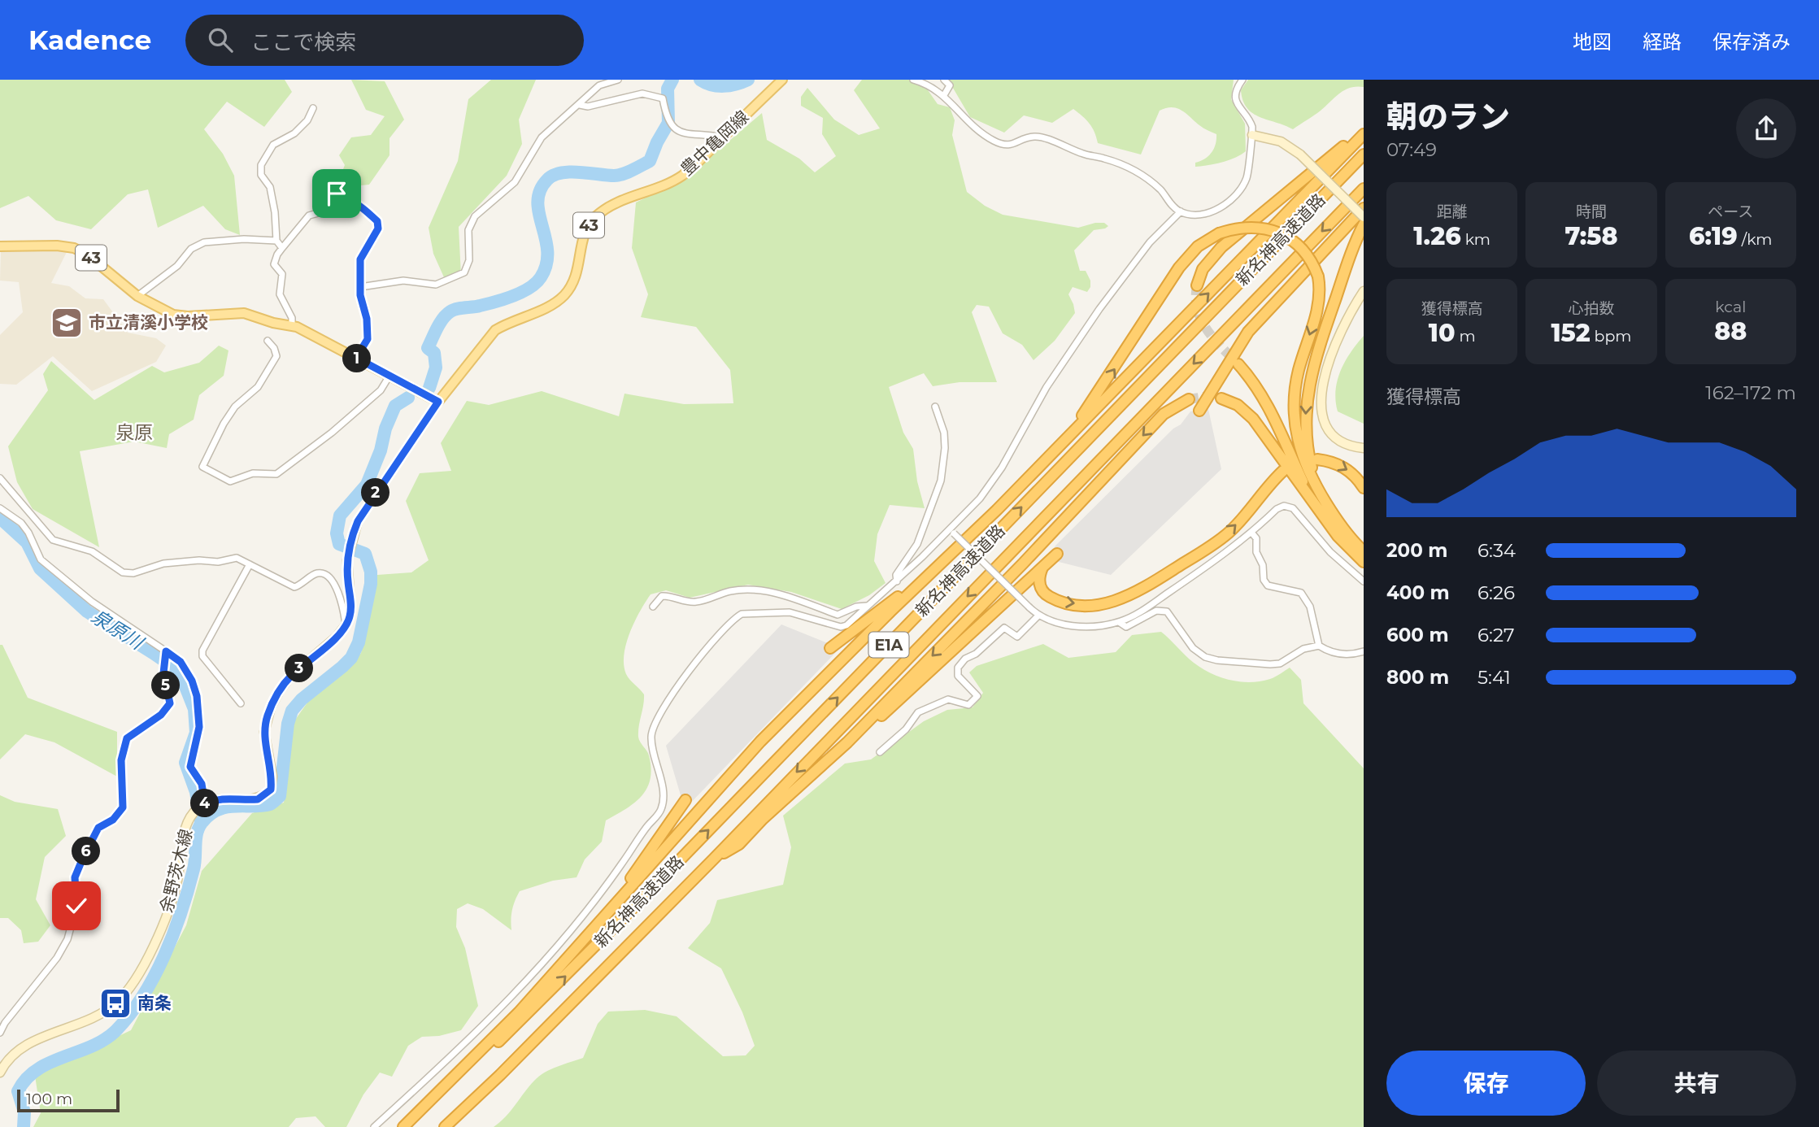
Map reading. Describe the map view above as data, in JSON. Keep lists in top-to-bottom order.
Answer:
{
  "streets": {
    "highway": ["新名神高速道路", "E1A"],
    "main road": ["豊中亀岡線", "43", "余野茨木線"]
  },
  "crossings": [
    ["豊中亀岡線", "43"]
  ],
  "districts": ["泉原"],
  "water": ["泉原川"],
  "places": {
    "school or university": ["市立清溪小学校"],
    "bus stop": ["南条"]
  },
  "scale_bar": "100 m",
  "page": {
    "header": "Kadence",
    "search": "ここで検索",
    "nav": ["地図", "経路", "保存済み"],
    "heading": ["朝のラン", "07:49"],
    "stats": [
      ["距離", "1.26 km"],
      ["時間", "7:58"],
      ["ペース", "6:19 /km"],
      ["獲得標高", "10 m"],
      ["心拍数", "152 bpm"],
      ["kcal", "88"]
    ],
    "pins": [
      "1",
      "2",
      "3",
      "5",
      "4",
      "6"
    ],
    "chart": ["獲得標高", "162–172 m"],
    "list": [
      {
        "name": "200 m",
        "note": "6:34"
      },
      {
        "name": "400 m",
        "note": "6:26"
      },
      {
        "name": "600 m",
        "note": "6:27"
      },
      {
        "name": "800 m",
        "note": "5:41"
      }
    ],
    "buttons": ["保存", "共有"],
    "scale": "100 m"
  }
}
